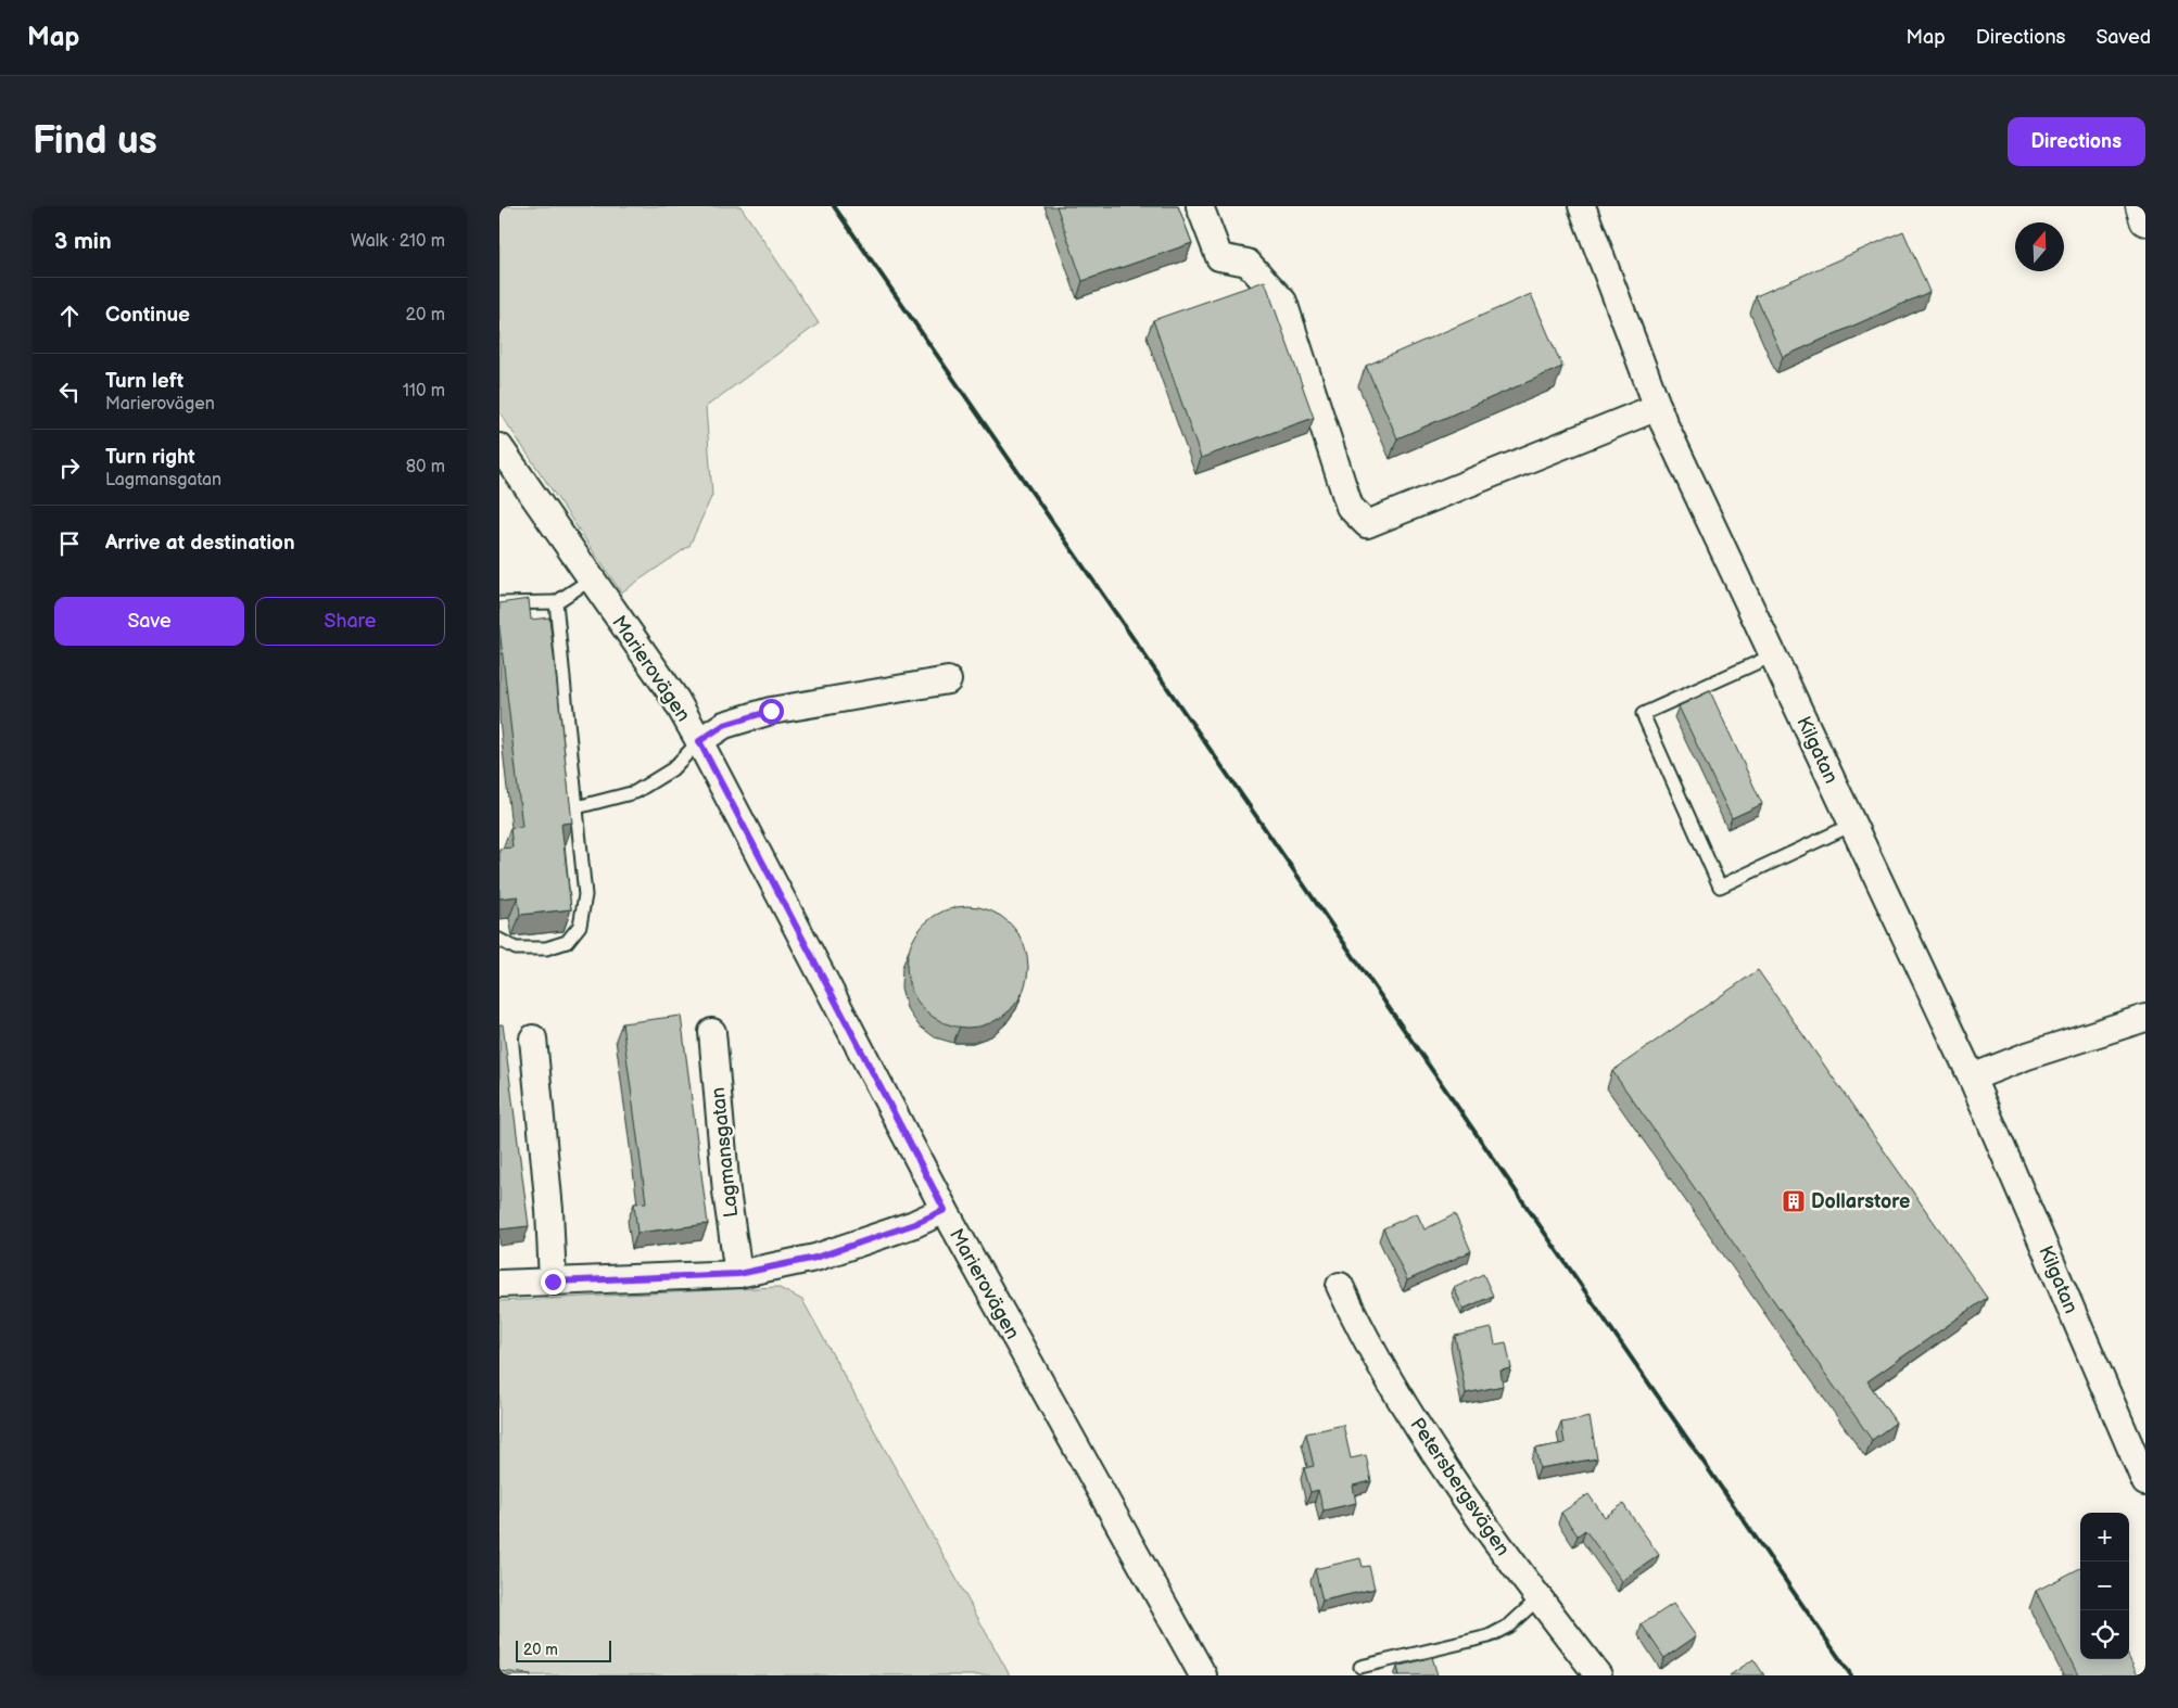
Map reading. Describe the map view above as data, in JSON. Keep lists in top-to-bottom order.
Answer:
{
  "streets": {
    "street": [
      "Marierovägen",
      "Kilgatan",
      "Lagmansgatan",
      "Petersbergsvägen"
    ]
  },
  "places": {
    "building": ["Dollarstore"]
  },
  "scale_bar": "20 m",
  "north": "top",
  "page": {
    "header": "Map",
    "nav": ["Map", "Directions", "Saved"],
    "buttons": [
      "Directions",
      ["Save", "Share"]
    ],
    "title": "Find us",
    "heading": ["3 min", "Walk · 210 m"],
    "list": [
      ["Continue", "20 m"],
      ["Turn left", "Marierovägen", "110 m"],
      ["Turn right", "Lagmansgatan", "80 m"],
      "Arrive at destination"
    ],
    "map_buttons": ["+", "−"],
    "scale": "20 m"
  }
}
